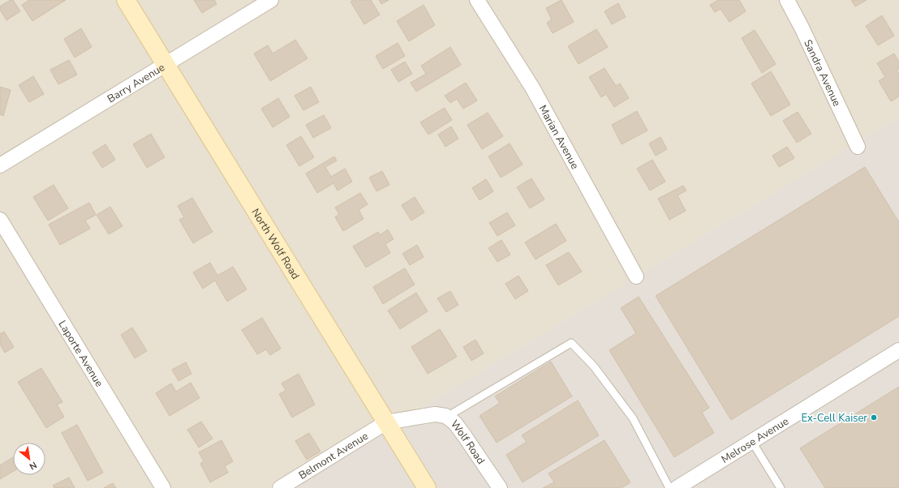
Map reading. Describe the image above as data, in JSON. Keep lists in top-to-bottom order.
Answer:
{
  "streets": {
    "main road": ["North Wolf Road"],
    "street": [
      "Sandra Avenue",
      "Barry Avenue",
      "Marian Avenue",
      "Laporte Avenue",
      "Melrose Avenue",
      "Wolf Road",
      "Belmont Avenue"
    ]
  },
  "crossings": [
    ["Barry Avenue", "North Wolf Road"],
    ["North Wolf Road", "Wolf Road"],
    ["North Wolf Road", "Belmont Avenue"],
    ["Wolf Road", "Belmont Avenue"]
  ],
  "places": ["Ex-Cell Kaiser"],
  "north": "bottom right"
}
